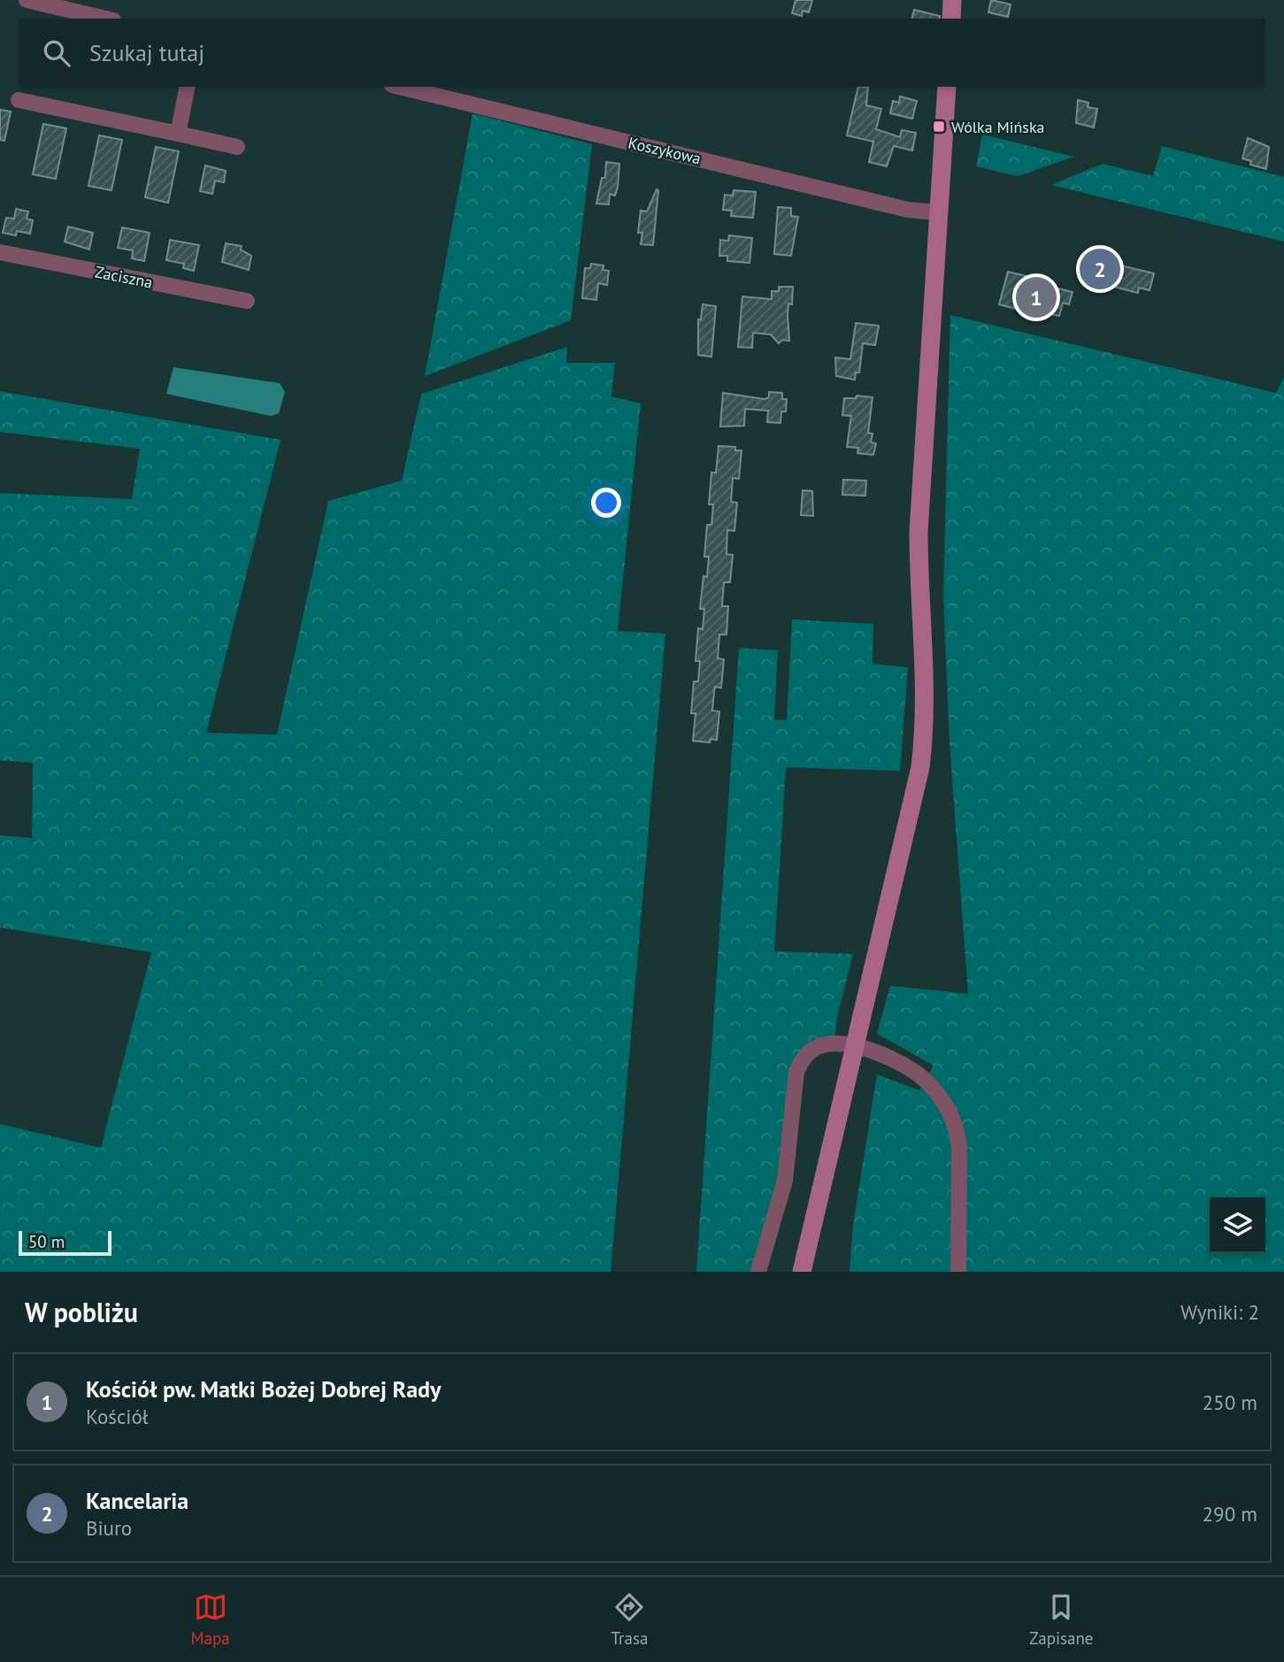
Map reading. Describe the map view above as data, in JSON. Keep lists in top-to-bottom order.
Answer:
{
  "streets": {
    "street": ["Koszykowa", "Zaciszna"]
  },
  "places": {
    "transit": ["Wólka Mińska"]
  },
  "scale_bar": "50 m",
  "page": {
    "search": "Szukaj tutaj",
    "pins": ["2", "1"],
    "scale": "50 m",
    "heading": ["W pobliżu", "Wyniki: 2"],
    "list": [
      {
        "mark": "1",
        "name": "Kościół pw. Matki Bożej Dobrej Rady",
        "note": "Kościół",
        "value": "250 m"
      },
      {
        "mark": "2",
        "name": "Kancelaria",
        "note": "Biuro",
        "value": "290 m"
      }
    ],
    "nav": ["Mapa", "Trasa", "Zapisane"]
  }
}
